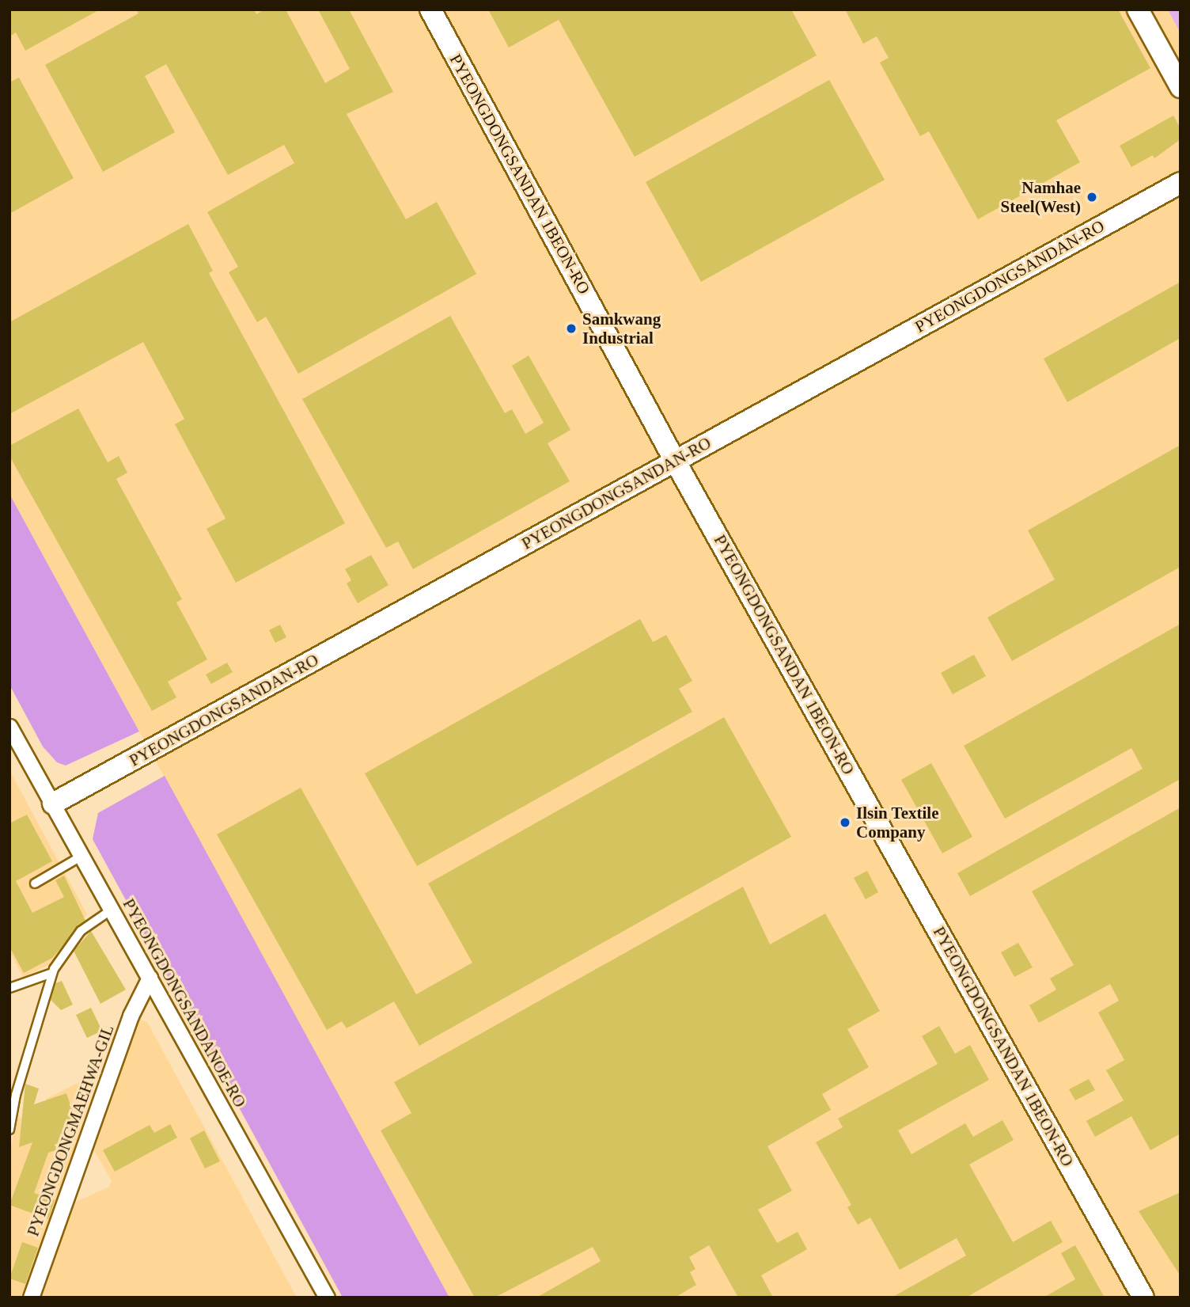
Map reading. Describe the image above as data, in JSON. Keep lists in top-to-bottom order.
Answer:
{
  "streets": {
    "street": [
      "PYEONGDONGSANDAN 1BEON-RO",
      "PYEONGDONGSANDAN-RO",
      "PYEONGDONGSANDANOE-RO",
      "PYEONGDONGMAEHWA-GIL"
    ]
  },
  "crossings": [
    ["PYEONGDONGSANDAN 1BEON-RO", "PYEONGDONGSANDAN-RO"],
    ["PYEONGDONGSANDAN-RO", "PYEONGDONGSANDANOE-RO"],
    ["PYEONGDONGSANDANOE-RO", "PYEONGDONGMAEHWA-GIL"]
  ],
  "places": ["Namhae Steel(West)", "Samkwang Industrial", "Ilsin Textile Company"]
}
